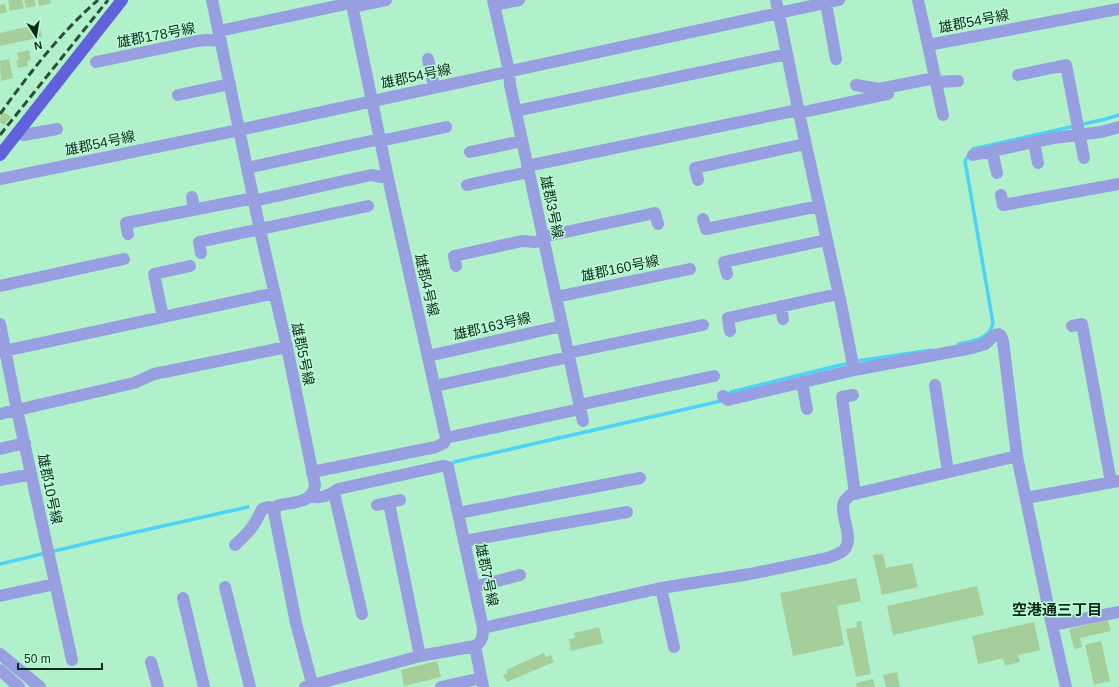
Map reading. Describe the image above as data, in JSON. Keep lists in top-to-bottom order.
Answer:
{
  "streets": {
    "street": [
      "雄郡54号線",
      "雄郡178号線",
      "雄郡3号線",
      "雄郡160号線",
      "雄郡4号線",
      "雄郡163号線",
      "雄郡5号線",
      "雄郡10号線",
      "雄郡7号線"
    ]
  },
  "crossings": [
    ["雄郡54号線", "雄郡3号線"],
    ["雄郡54号線", "雄郡4号線"],
    ["雄郡54号線", "雄郡5号線"],
    ["雄郡178号線", "雄郡4号線"],
    ["雄郡178号線", "雄郡5号線"],
    ["雄郡3号線", "雄郡160号線"],
    ["雄郡3号線", "雄郡163号線"],
    ["雄郡4号線", "雄郡163号線"]
  ],
  "districts": ["空港通三丁目"],
  "scale_bar": "50 m",
  "north": "bottom"
}
